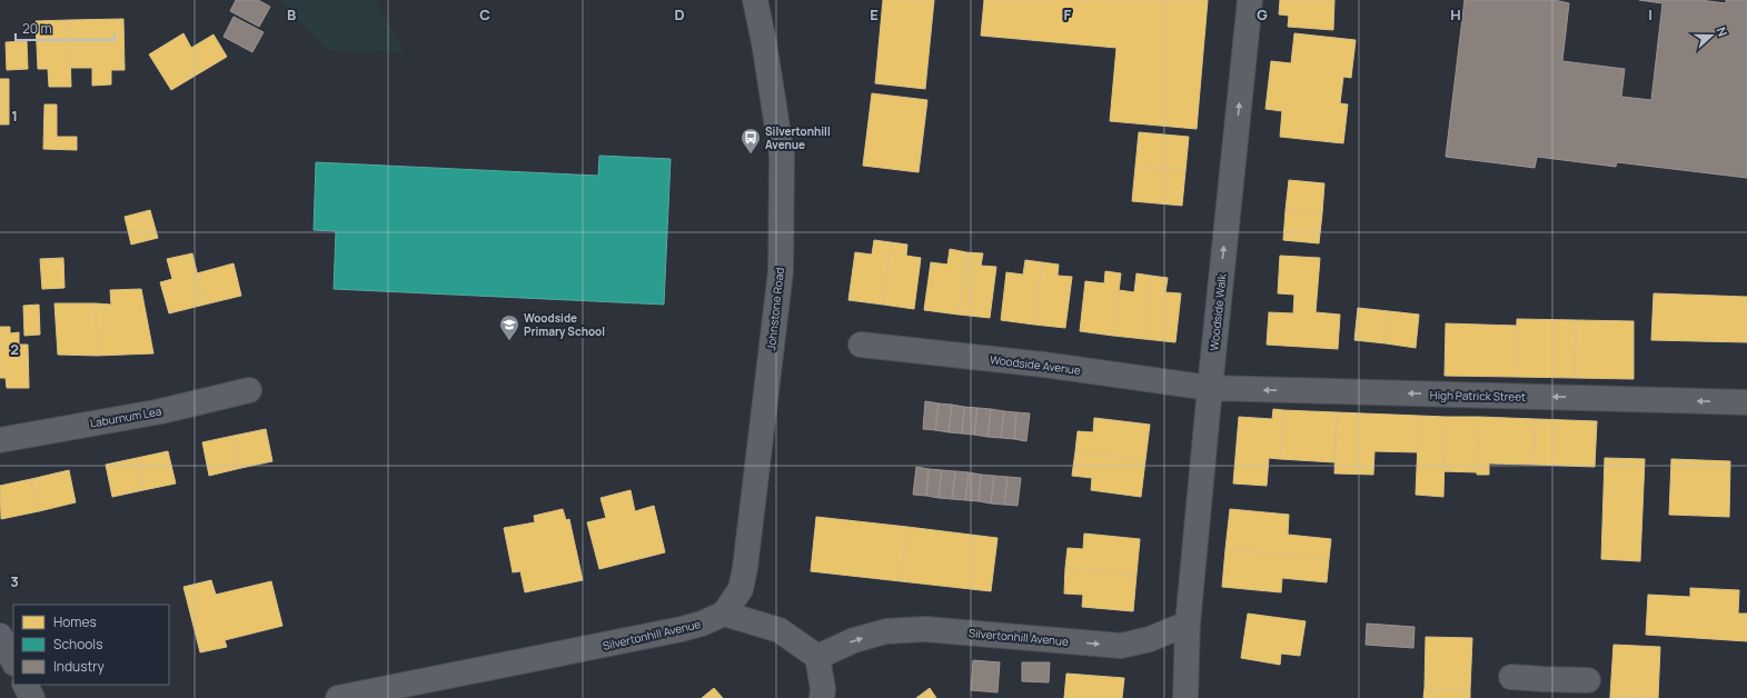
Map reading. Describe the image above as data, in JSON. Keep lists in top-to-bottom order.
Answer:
{
  "streets": {
    "street": [
      "Johnstone Road",
      "Woodside Walk",
      "Woodside Avenue",
      "High Patrick Street",
      "Laburnum Lea",
      "Silvertonhill Avenue"
    ]
  },
  "crossings": [
    ["Johnstone Road", "Silvertonhill Avenue"],
    ["Woodside Walk", "Woodside Avenue"],
    ["Woodside Walk", "High Patrick Street"],
    ["Woodside Walk", "Silvertonhill Avenue"],
    ["Woodside Avenue", "High Patrick Street"]
  ],
  "one_way": ["Woodside Walk", "High Patrick Street", "Silvertonhill Avenue"],
  "places": {
    "bus stop": ["Silvertonhill Avenue"],
    "school or university": ["Woodside Primary School"]
  },
  "legend": ["Homes", "Schools", "Industry"],
  "scale_bar": "20 m",
  "north": "right",
  "grid": {
    "columns": [
      "B",
      "C",
      "D",
      "E",
      "F",
      "G",
      "H",
      "I"
    ],
    "rows": ["1", "2", "3"]
  }
}
